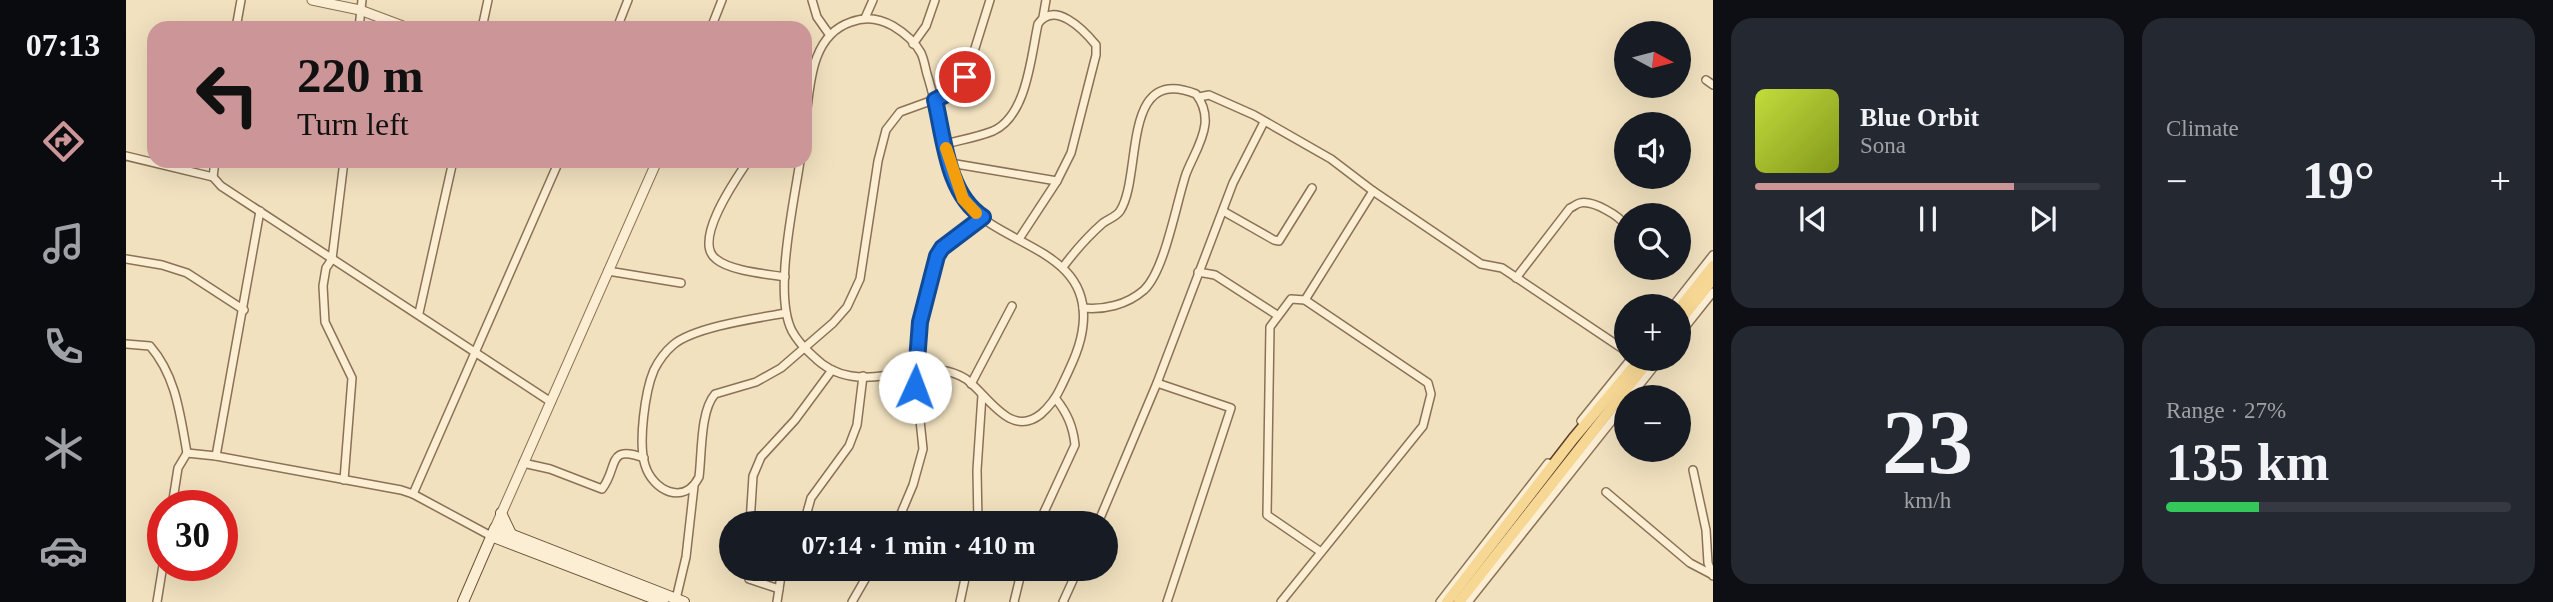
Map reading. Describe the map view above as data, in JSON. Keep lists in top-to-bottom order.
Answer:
{
  "north": "right",
  "page": {
    "tabs": "07:13",
    "tile": [
      "Climate",
      ["23", "km/h"],
      ["Range · 27%", "135 km"]
    ],
    "map_buttons": ["+", "−"],
    "turn": ["220 m", "Turn left"],
    "song": ["Blue Orbit", "Sona"],
    "heat": ["−", "19°", "+"],
    "limit": "30",
    "trip": "07:14 · 1 min · 410 m"
  }
}
